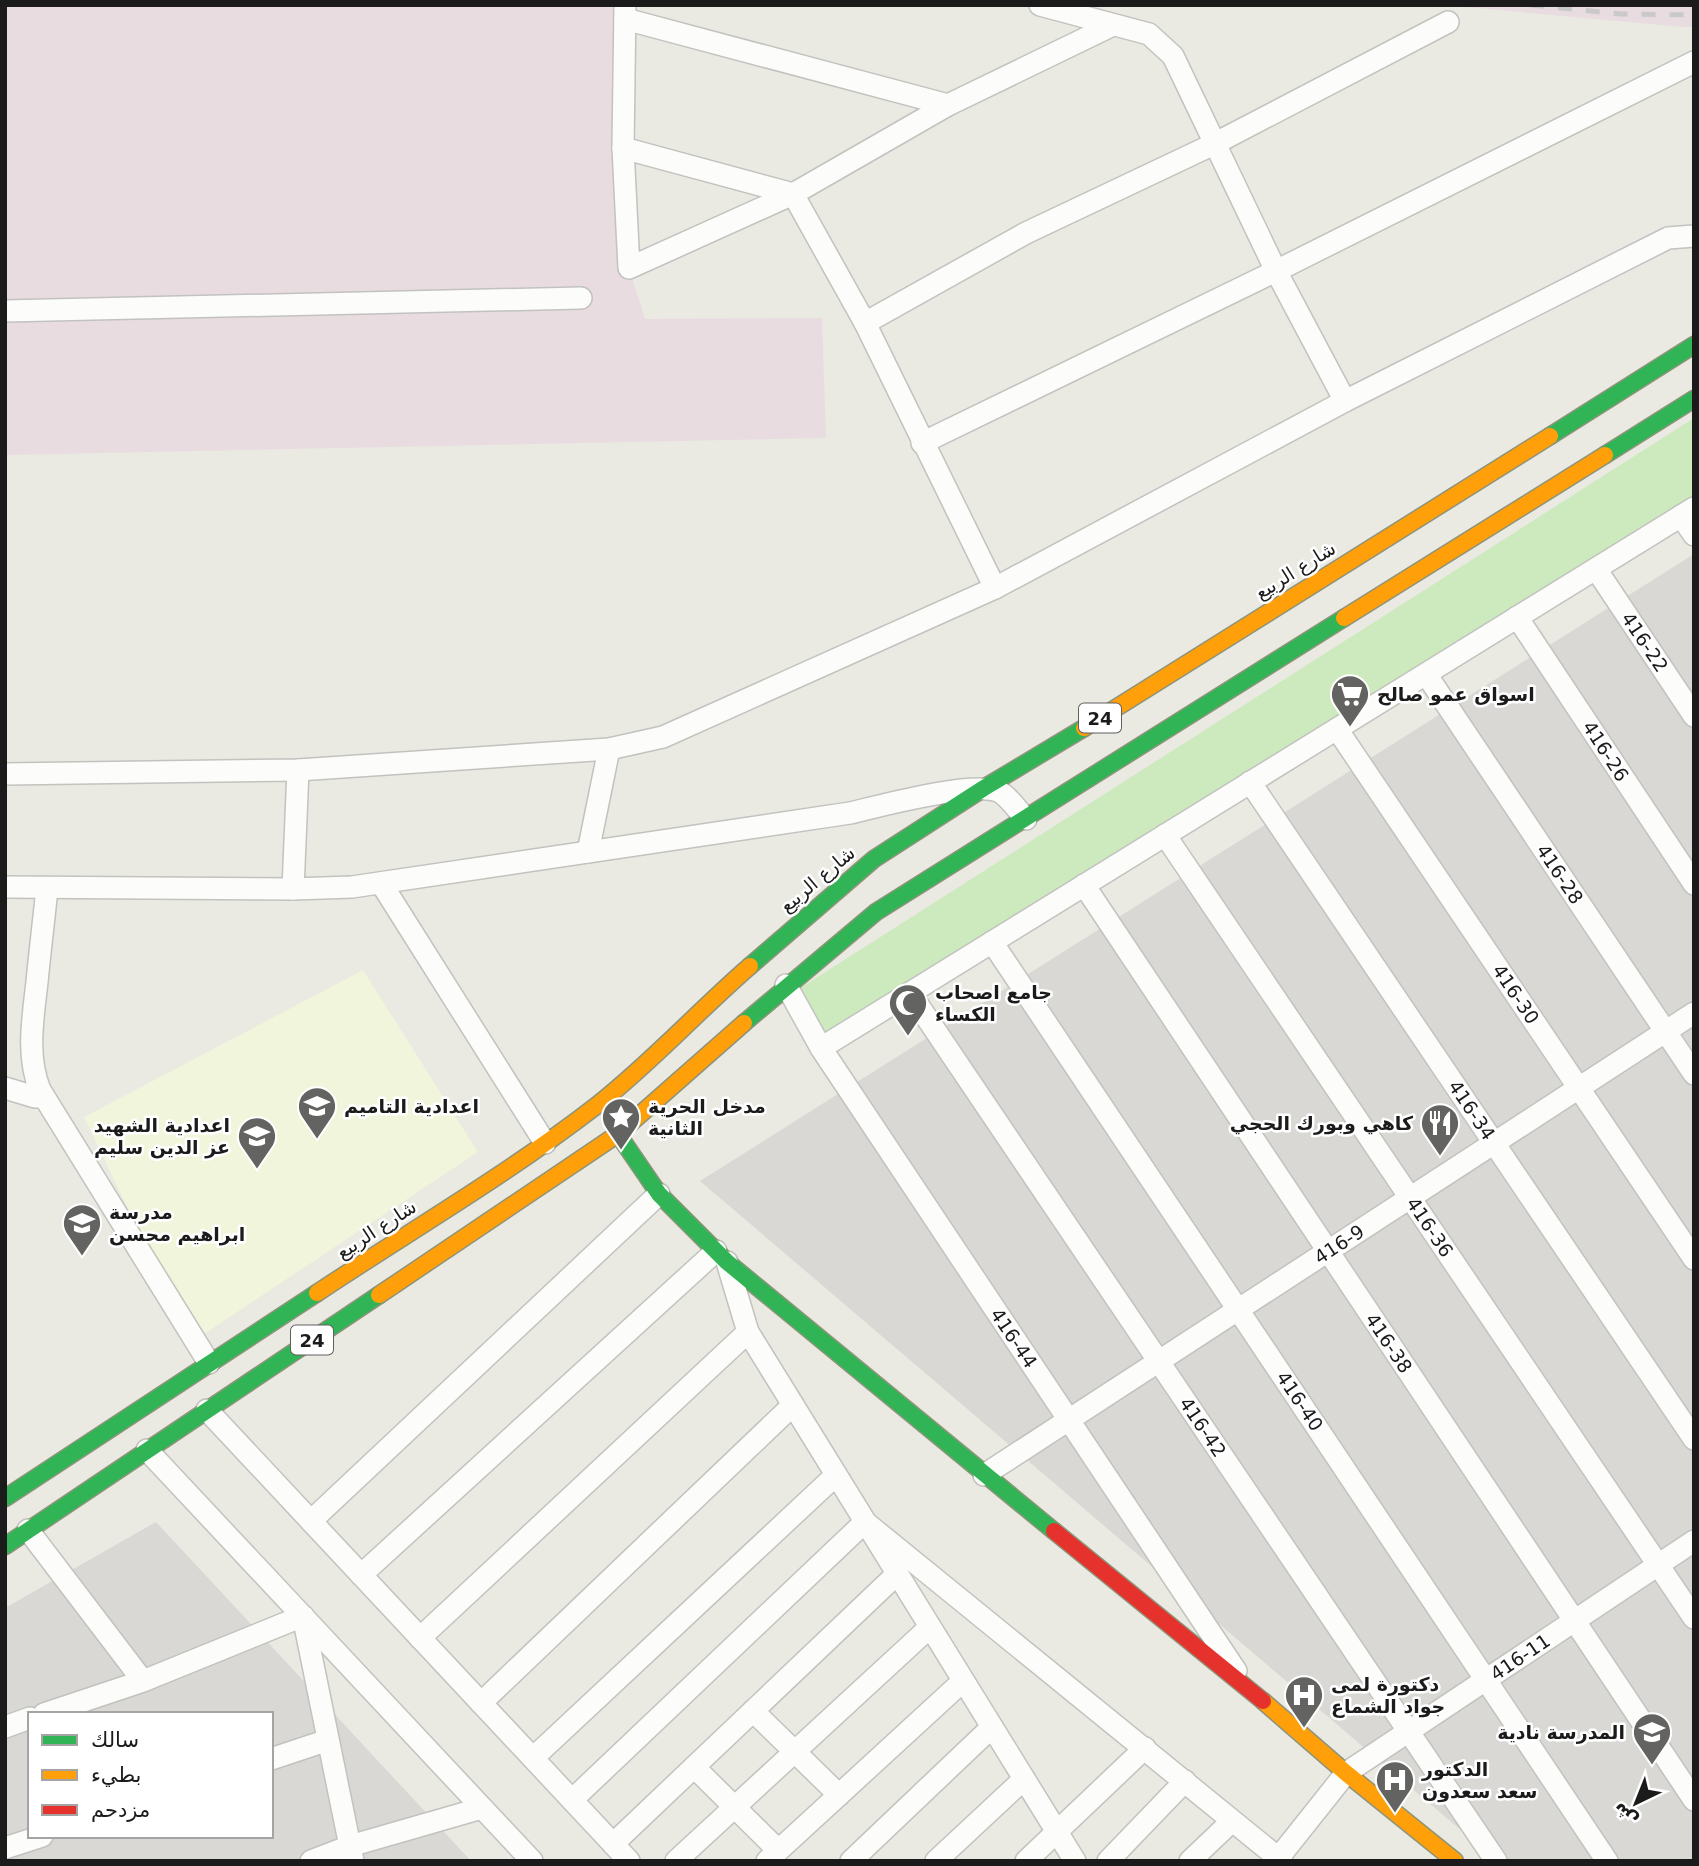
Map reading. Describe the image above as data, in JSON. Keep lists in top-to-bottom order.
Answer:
{
  "streets": {
    "main road": ["شارع الربيع", "24"],
    "street": [
      "416-22",
      "416-26",
      "416-28",
      "416-30",
      "416-34",
      "416-36",
      "416-9",
      "416-44",
      "416-38",
      "416-40",
      "416-42",
      "416-11"
    ]
  },
  "crossings": [
    ["24", "416-44"],
    ["416-28", "416-9"],
    ["416-30", "416-9"],
    ["416-34", "416-9"],
    ["416-36", "416-9"],
    ["416-36", "416-11"],
    ["416-9", "416-44"],
    ["416-9", "416-38"],
    ["416-9", "416-40"],
    ["416-9", "416-42"],
    ["416-38", "416-11"],
    ["416-40", "416-11"],
    ["416-42", "416-11"]
  ],
  "places": {
    "supermarket": ["اسواق عمو صالح"],
    "mosque": ["جامع اصحاب الکساء"],
    "school or university": [
      "اعدادية التاميم",
      "اعدادية الشهيد عز الدين سليم",
      "مدرسة ابراهيم محسن",
      "المدرسة نادية"
    ],
    "place": ["مدخل الحرية الثانية"],
    "restaurant": ["كاهي وبورك الحجي"],
    "hospital": ["دكتورة لمى جواد الشماع", "الدكتور سعد سعدون"]
  },
  "legend": ["سالك", "بطيء", "مزدحم"],
  "north": "bottom left"
}
